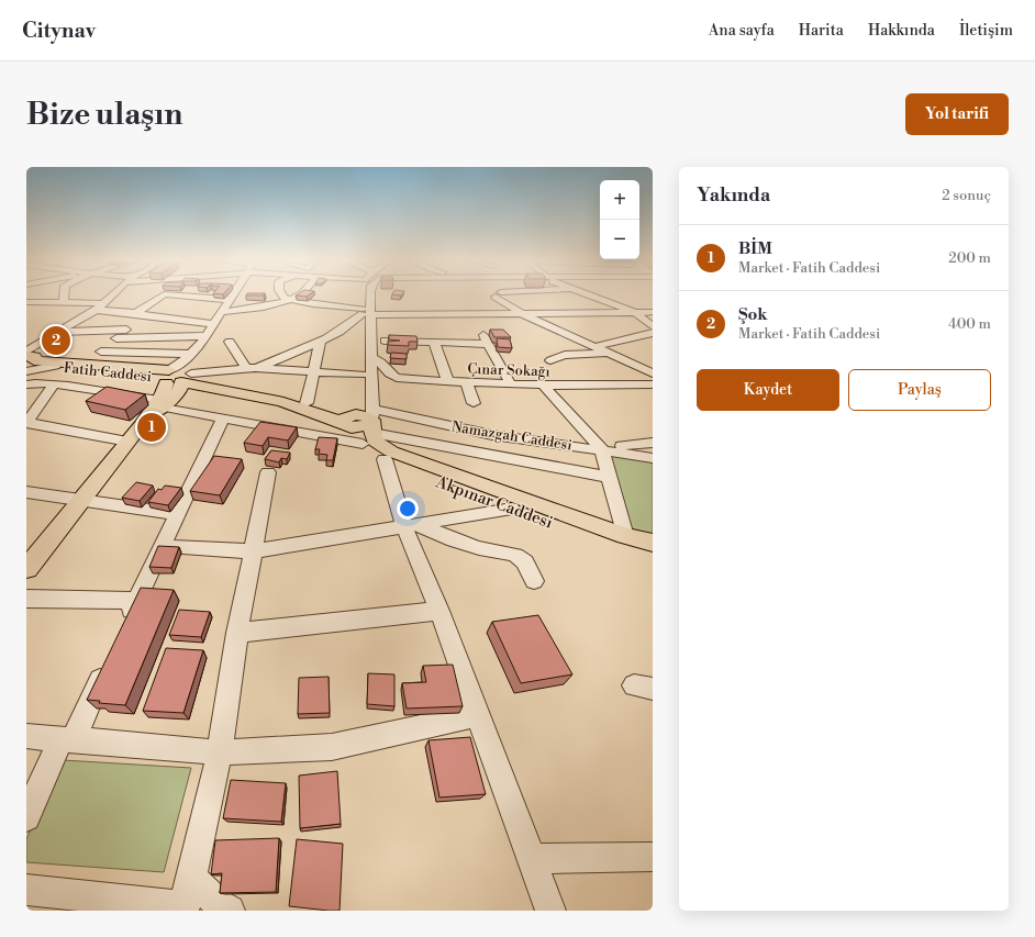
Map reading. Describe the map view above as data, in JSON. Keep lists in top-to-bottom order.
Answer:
{
  "streets": {
    "main road": ["Fatih Caddesi", "Akpınar Caddesi"],
    "street": ["Çınar Sokağı", "Namazgah Caddesi"]
  },
  "crossings": [
    ["Namazgah Caddesi", "Akpınar Caddesi"]
  ],
  "page": {
    "header": "Citynav",
    "nav": [
      "Ana sayfa",
      "Harita",
      "Hakkında",
      "İletişim"
    ],
    "buttons": [
      "Yol tarifi",
      ["Kaydet", "Paylaş"]
    ],
    "title": "Bize ulaşın",
    "heading": ["Yakında", "2 sonuç"],
    "map_buttons": ["+", "−"],
    "list": [
      {
        "mark": "1",
        "name": "BİM",
        "note": "Market · Fatih Caddesi",
        "value": "200 m"
      },
      {
        "mark": "2",
        "name": "Şok",
        "note": "Market · Fatih Caddesi",
        "value": "400 m"
      }
    ],
    "pins": ["2", "1"]
  }
}
